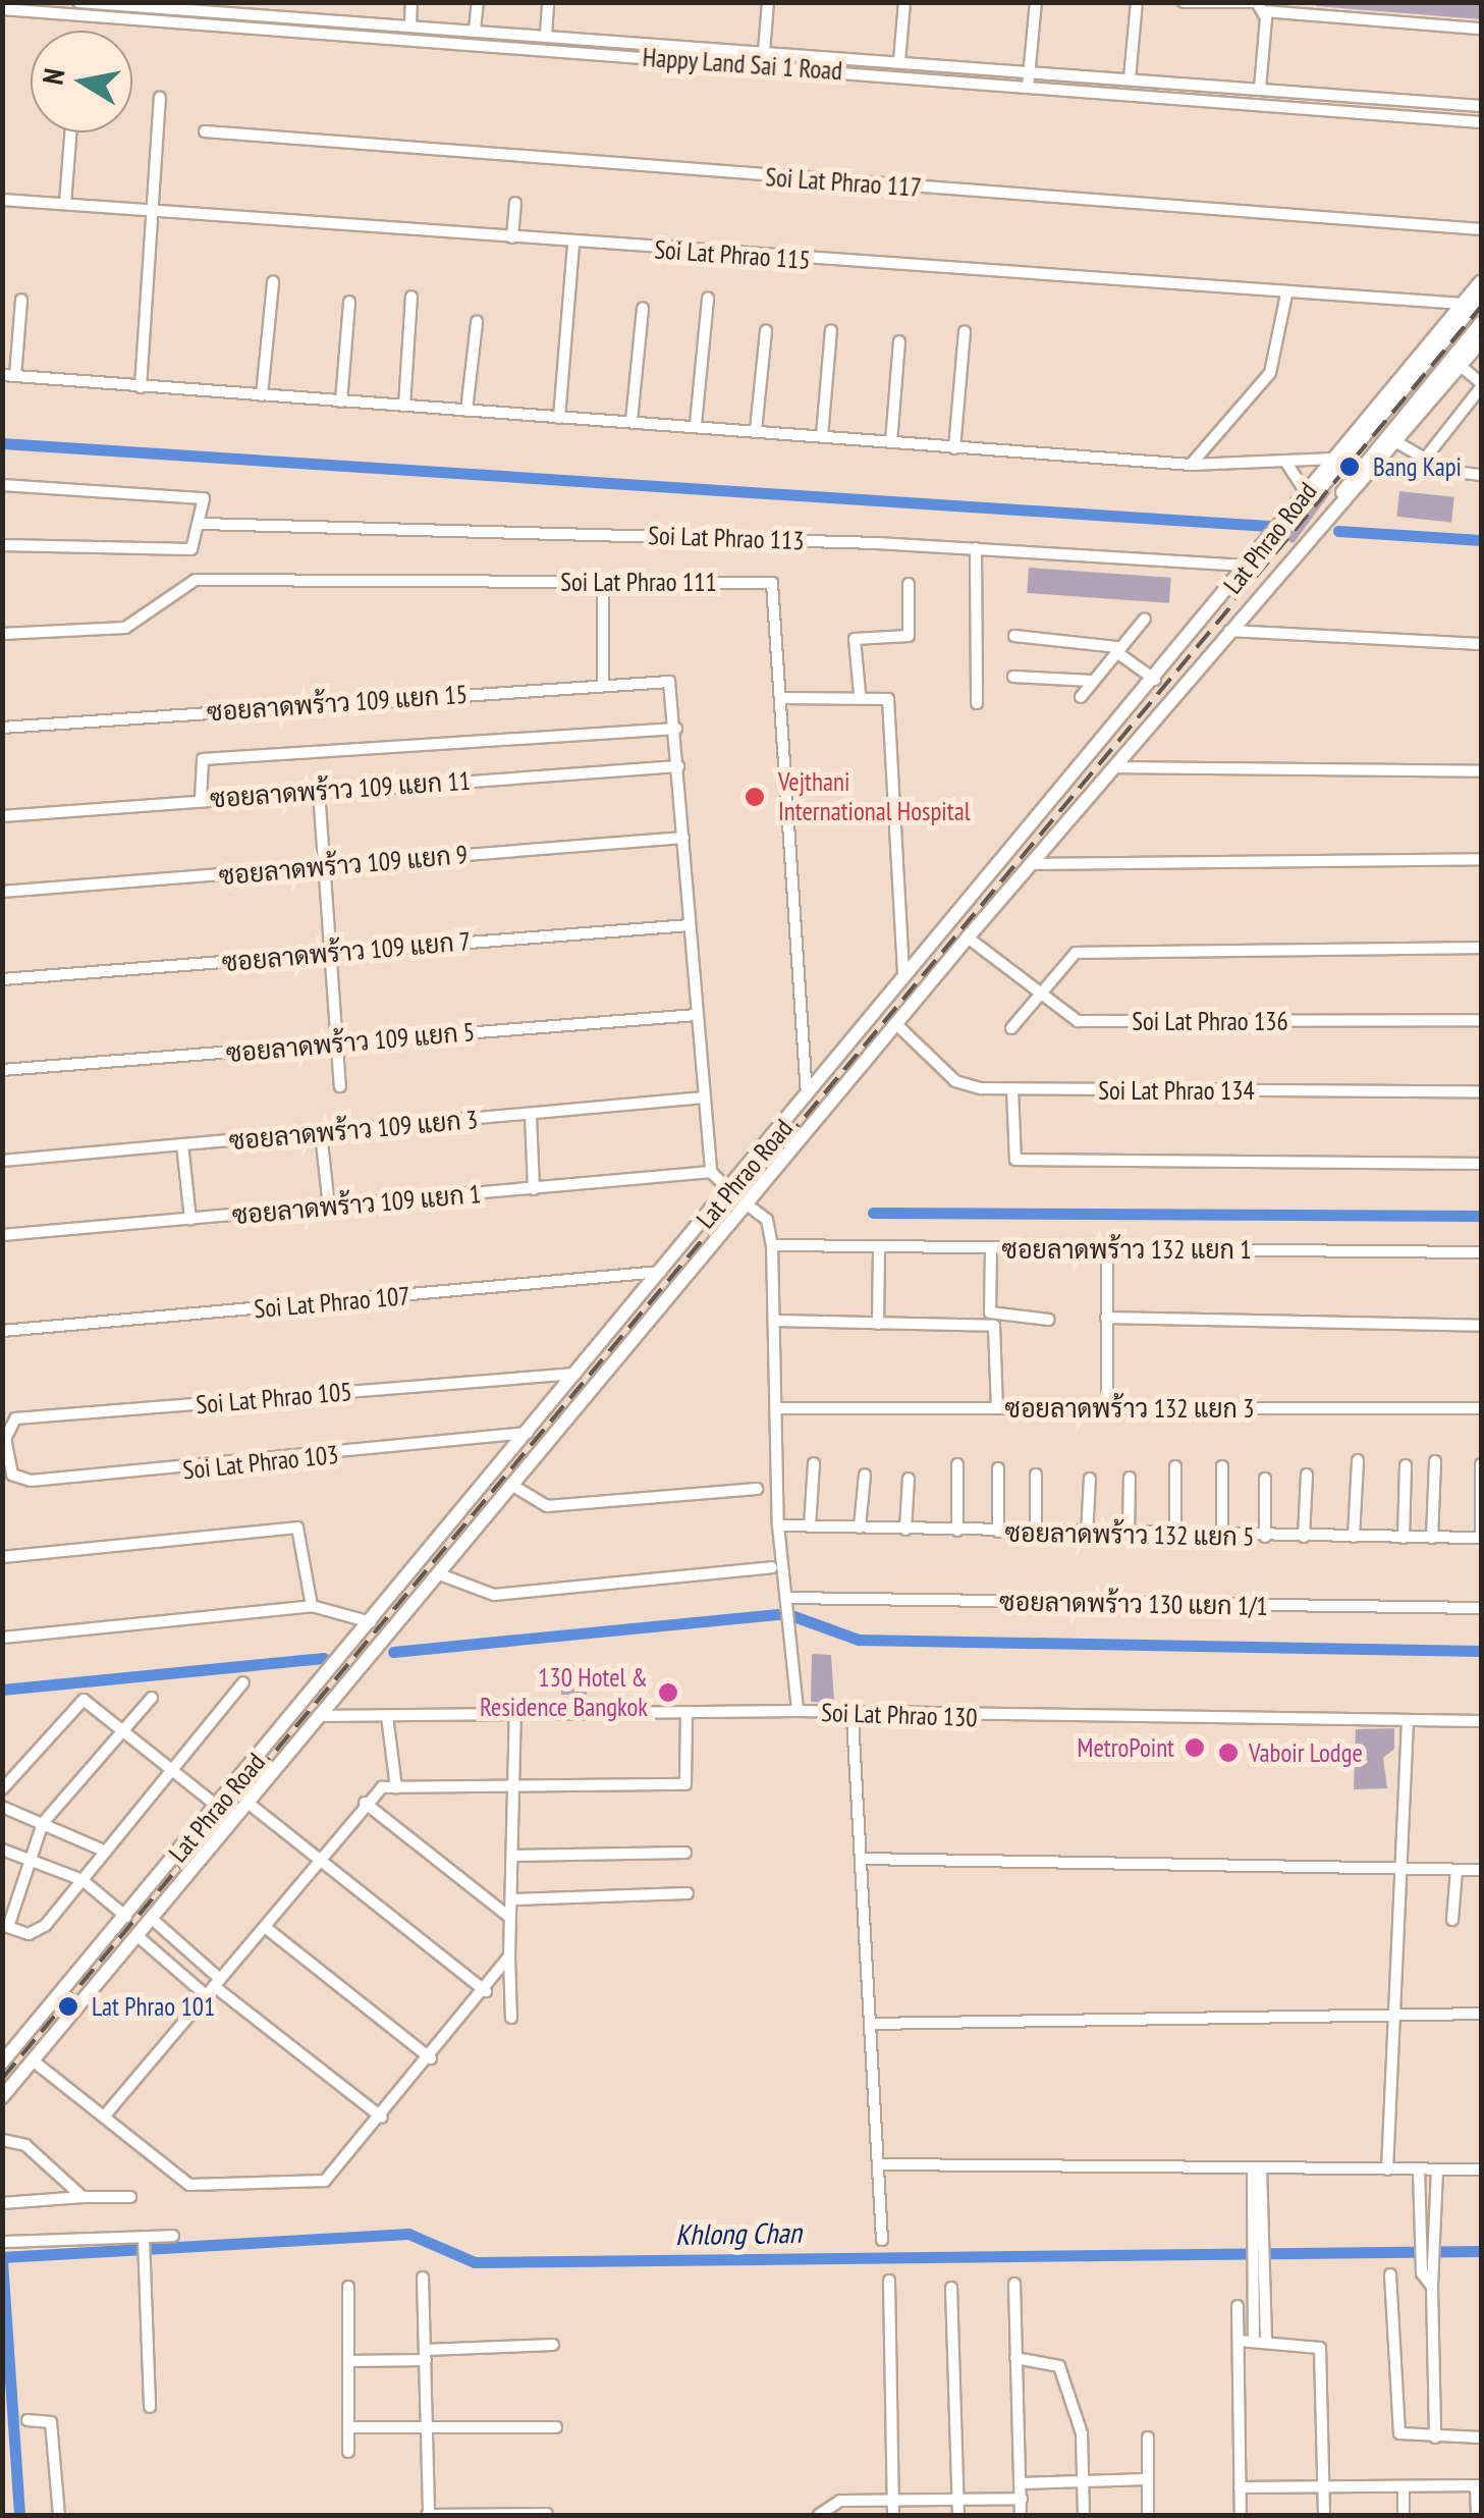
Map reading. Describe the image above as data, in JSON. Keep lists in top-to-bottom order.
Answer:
{
  "streets": {
    "main road": ["Lat Phrao Road"],
    "street": [
      "Happy Land Sai 1 Road",
      "Soi Lat Phrao 117",
      "Soi Lat Phrao 115",
      "Soi Lat Phrao 113",
      "Soi Lat Phrao 111",
      "ซอยลาดพร้าว 109 แยก 15",
      "ซอยลาดพร้าว 109 แยก 11",
      "ซอยลาดพร้าว 109 แยก 9",
      "ซอยลาดพร้าว 109 แยก 7",
      "Soi Lat Phrao 136",
      "ซอยลาดพร้าว 109 แยก 5",
      "Soi Lat Phrao 134",
      "ซอยลาดพร้าว 109 แยก 3",
      "ซอยลาดพร้าว 109 แยก 1",
      "ซอยลาดพร้าว 132 แยก 1",
      "Soi Lat Phrao 107",
      "Soi Lat Phrao 105",
      "ซอยลาดพร้าว 132 แยก 3",
      "Soi Lat Phrao 103",
      "ซอยลาดพร้าว 132 แยก 5",
      "ซอยลาดพร้าว 130 แยก 1/1",
      "Soi Lat Phrao 130"
    ]
  },
  "crossings": [
    ["Soi Lat Phrao 115", "Lat Phrao Road"],
    ["Soi Lat Phrao 113", "Lat Phrao Road"],
    ["Lat Phrao Road", "Soi Lat Phrao 111"],
    ["Lat Phrao Road", "Soi Lat Phrao 136"],
    ["Lat Phrao Road", "Soi Lat Phrao 134"],
    ["Lat Phrao Road", "Soi Lat Phrao 107"],
    ["Lat Phrao Road", "Soi Lat Phrao 105"],
    ["Lat Phrao Road", "Soi Lat Phrao 103"],
    ["Lat Phrao Road", "Soi Lat Phrao 130"],
    ["Soi Lat Phrao 105", "Soi Lat Phrao 103"]
  ],
  "water": ["Khlong Chan"],
  "places": [
    "Bang Kapi",
    "Vejthani International Hospital",
    "130 Hotel & Residence Bangkok",
    "MetroPoint",
    "Vaboir Lodge",
    "Lat Phrao 101"
  ],
  "north": "left"
}
